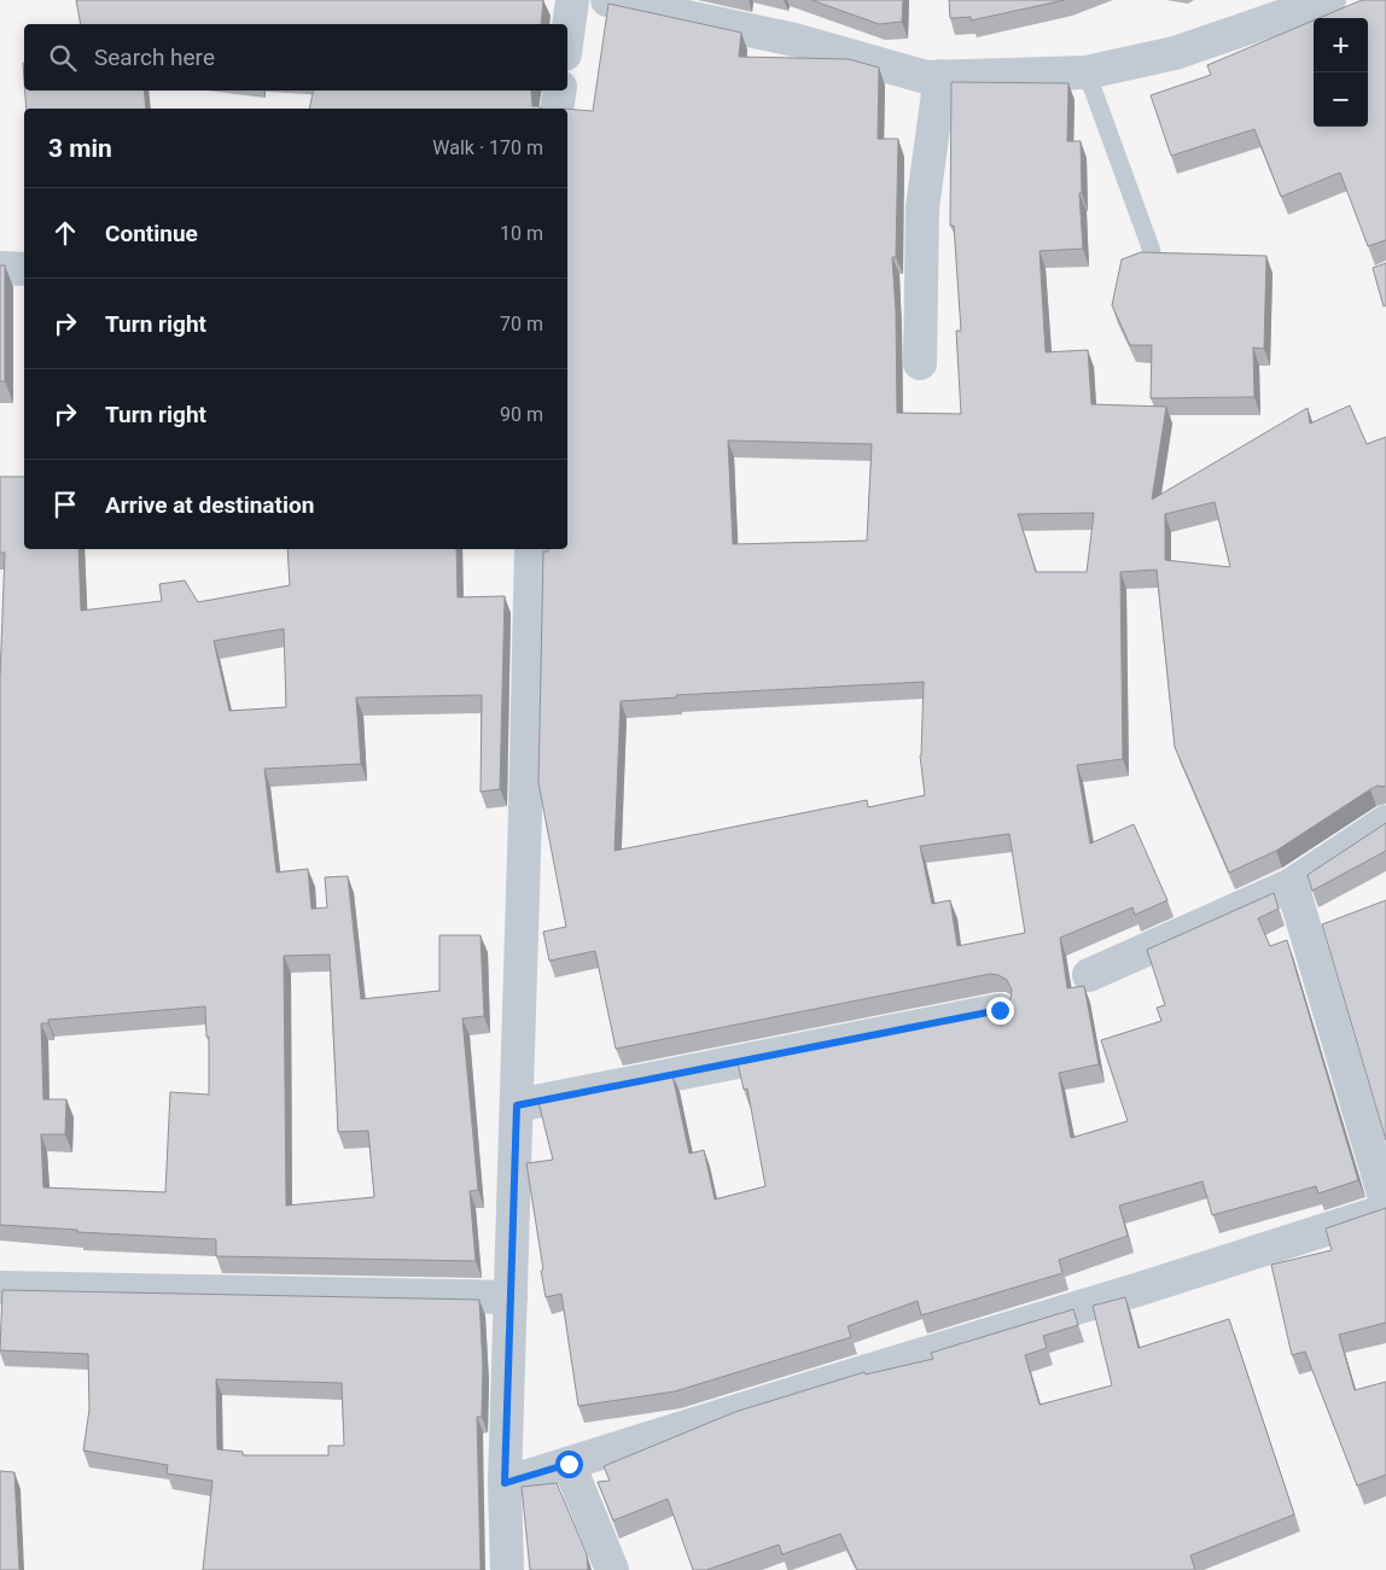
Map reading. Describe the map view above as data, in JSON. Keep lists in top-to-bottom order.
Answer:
{
  "page": {
    "map_buttons": ["+", "−"],
    "search": "Search here",
    "heading": ["3 min", "Walk · 170 m"],
    "list": [
      ["Continue", "10 m"],
      ["Turn right", "70 m"],
      ["Turn right", "90 m"],
      "Arrive at destination"
    ]
  }
}
